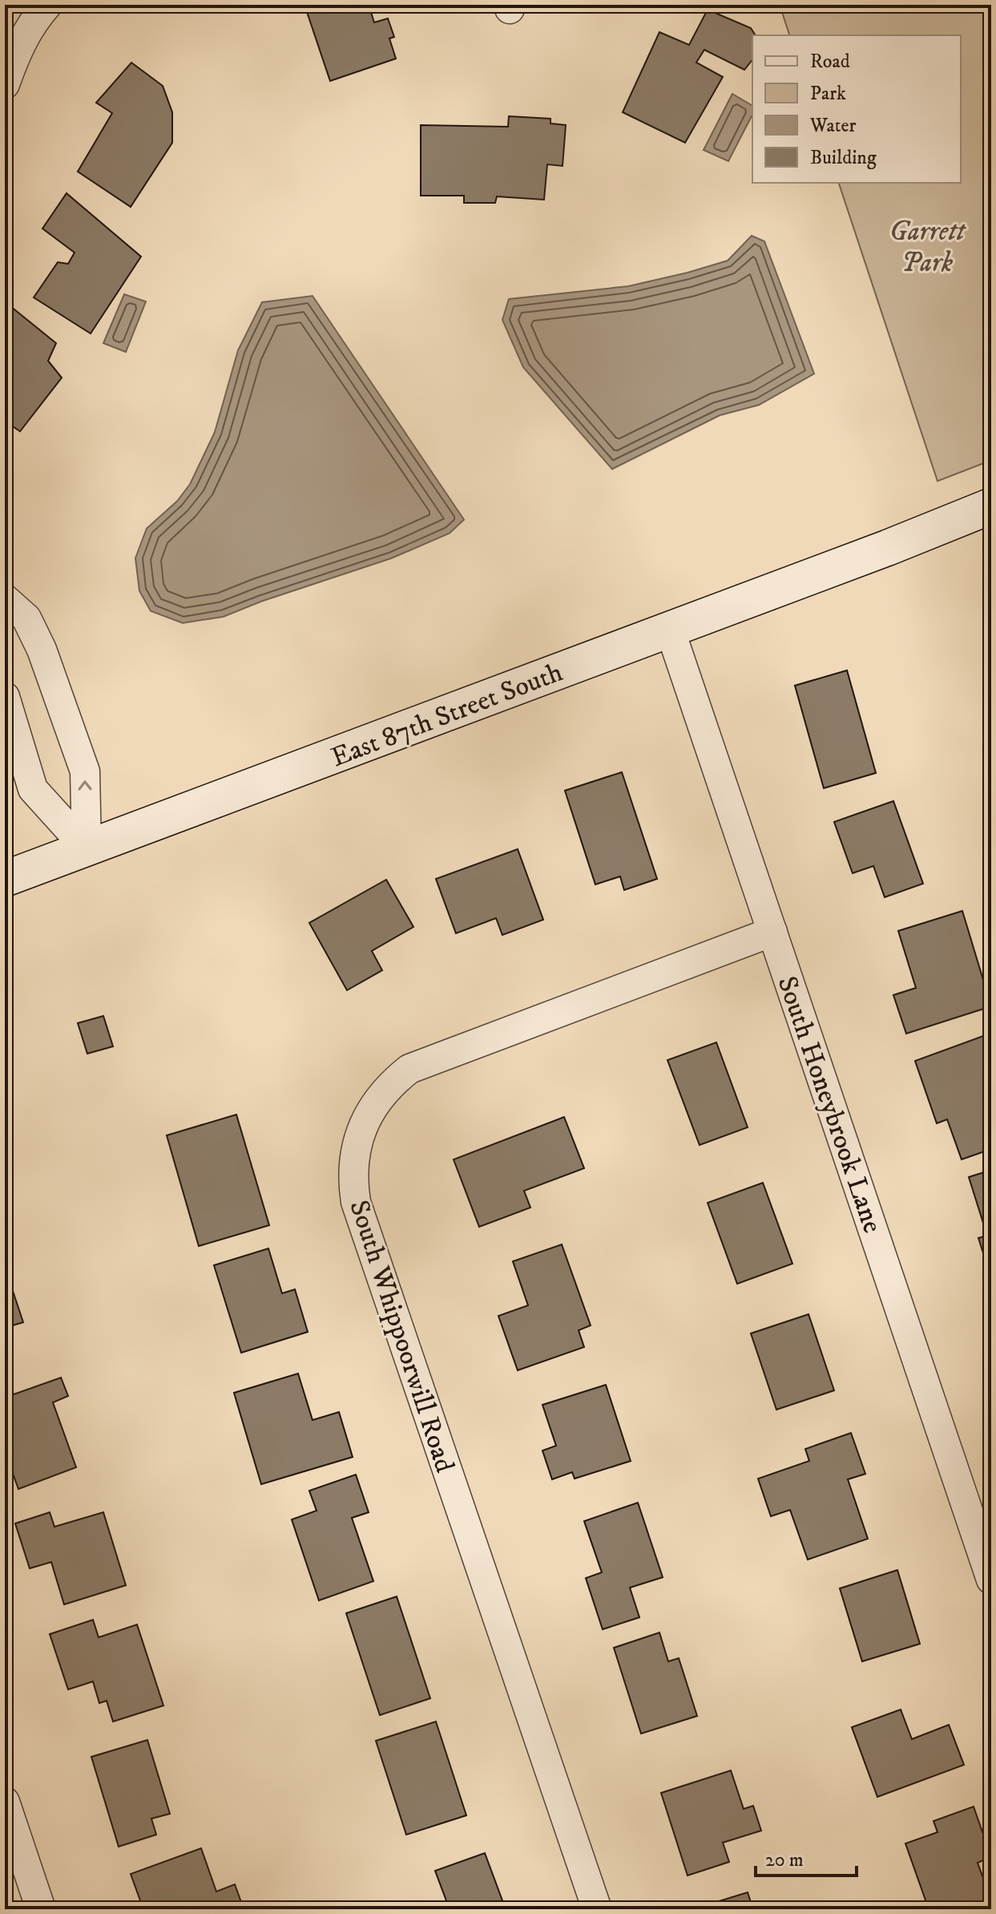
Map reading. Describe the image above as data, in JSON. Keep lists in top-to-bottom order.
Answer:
{
  "streets": {
    "street": ["East 87th Street South", "South Honeybrook Lane", "South Whippoorwill Road"]
  },
  "crossings": [
    ["East 87th Street South", "South Honeybrook Lane"],
    ["South Honeybrook Lane", "South Whippoorwill Road"]
  ],
  "parks": ["Garrett Park"],
  "legend": [
    "Road",
    "Park",
    "Water",
    "Building"
  ],
  "scale_bar": "20 m"
}
